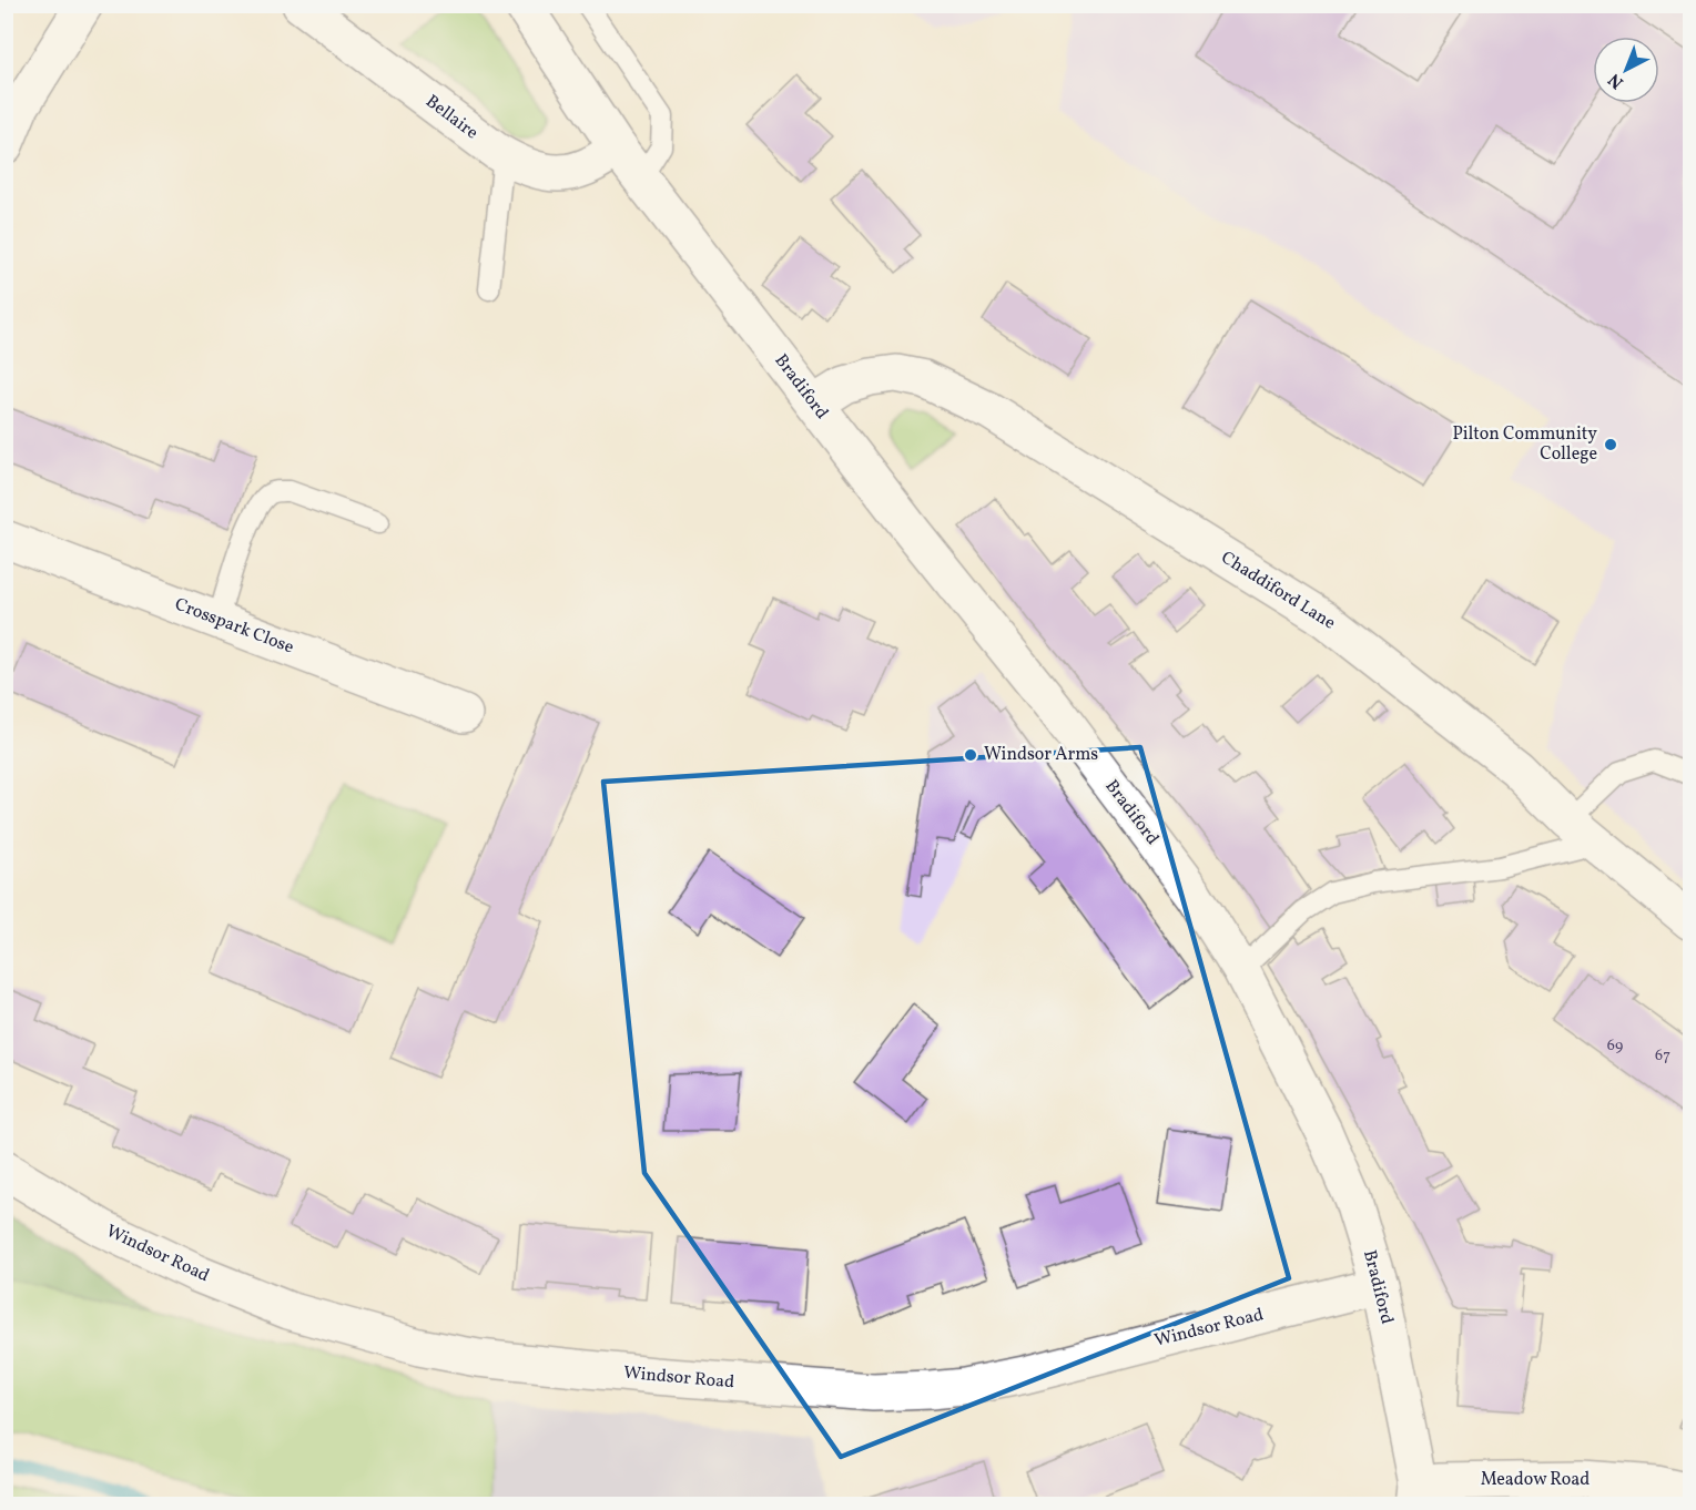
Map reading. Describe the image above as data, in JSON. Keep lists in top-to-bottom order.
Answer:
{
  "streets": {
    "street": [
      "Bellaire",
      "Bradiford",
      "Chaddiford Lane",
      "Crosspark Close",
      "Windsor Road",
      "Meadow Road"
    ]
  },
  "crossings": [
    ["Bellaire", "Bradiford"],
    ["Bradiford", "Chaddiford Lane"],
    ["Bradiford", "Windsor Road"],
    ["Bradiford", "Meadow Road"]
  ],
  "places": ["Pilton Community College", "Windsor Arms"],
  "house_numbers": ["69", "67"],
  "north": "bottom left"
}
